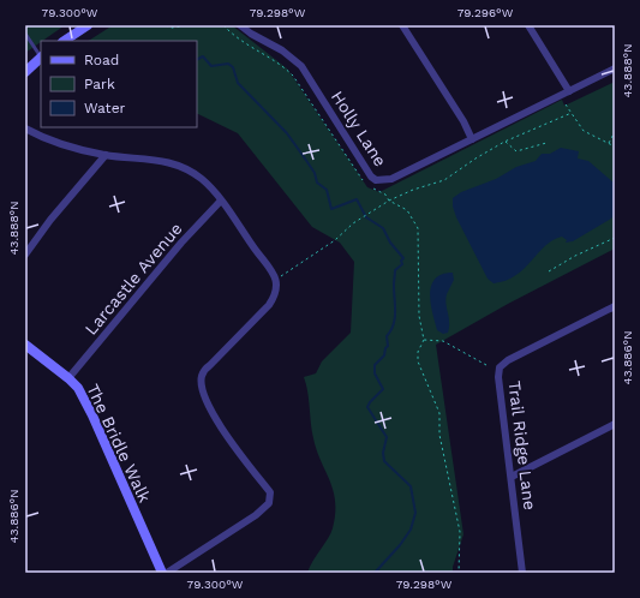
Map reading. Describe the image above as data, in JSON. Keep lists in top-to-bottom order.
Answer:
{
  "streets": {
    "street": [
      "Holly Lane",
      "Larcastle Avenue",
      "The Bridle Walk",
      "Trail Ridge Lane"
    ]
  },
  "crossings": [
    ["Larcastle Avenue", "The Bridle Walk"]
  ],
  "legend": ["Road", "Park", "Water"],
  "coordinates": [
    "79.300°W",
    "79.298°W",
    "79.296°W",
    "43.888°N",
    "43.886°N"
  ]
}
